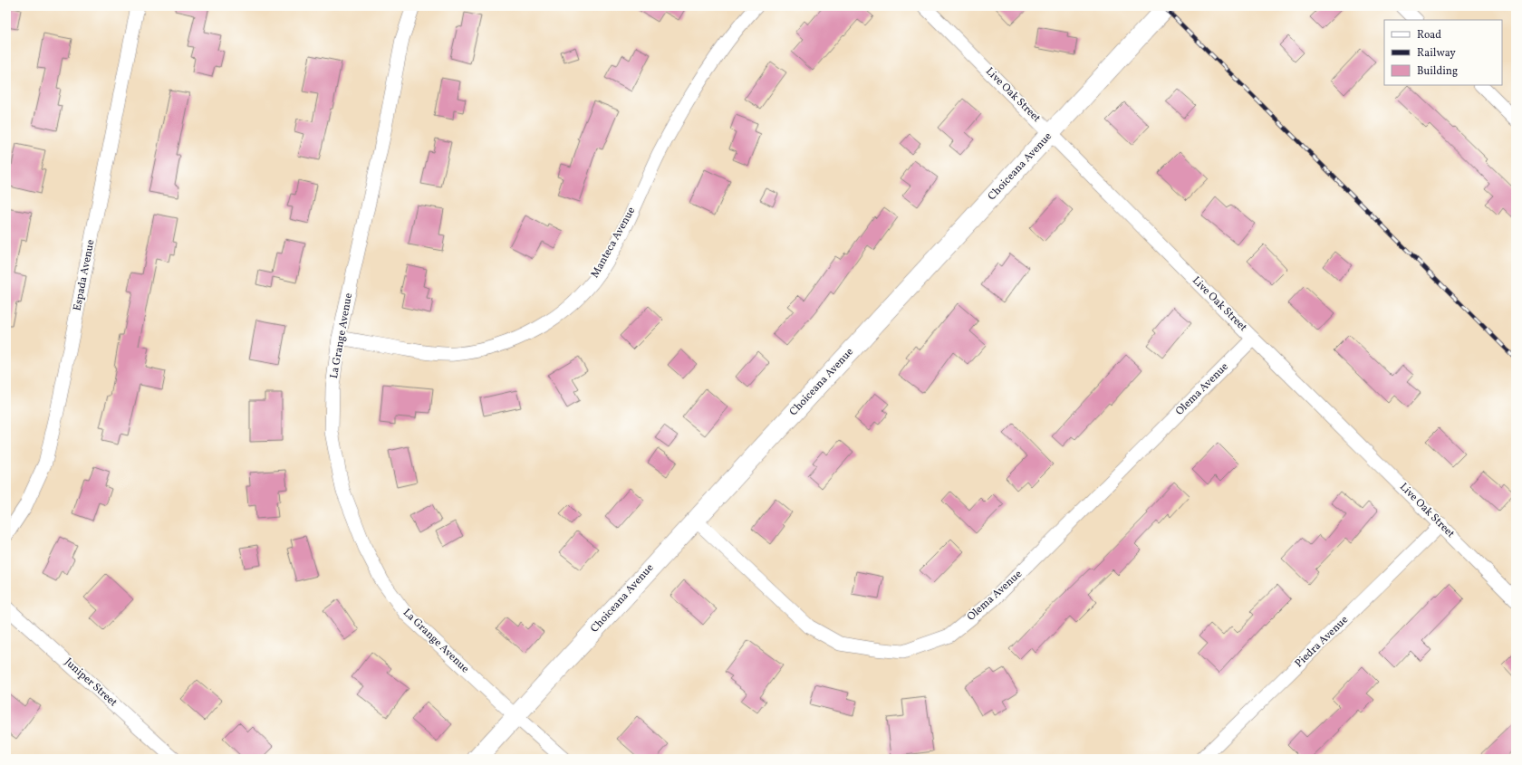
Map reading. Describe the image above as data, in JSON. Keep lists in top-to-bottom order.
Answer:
{
  "streets": {
    "street": [
      "Live Oak Street",
      "Choiceana Avenue",
      "Manteca Avenue",
      "Espada Avenue",
      "La Grange Avenue",
      "Olema Avenue",
      "Piedra Avenue",
      "Juniper Street"
    ]
  },
  "crossings": [
    ["Live Oak Street", "Choiceana Avenue"],
    ["Live Oak Street", "Olema Avenue"],
    ["Live Oak Street", "Piedra Avenue"],
    ["Choiceana Avenue", "La Grange Avenue"],
    ["Choiceana Avenue", "Olema Avenue"],
    ["Manteca Avenue", "La Grange Avenue"]
  ],
  "legend": ["Road", "Railway", "Building"]
}
